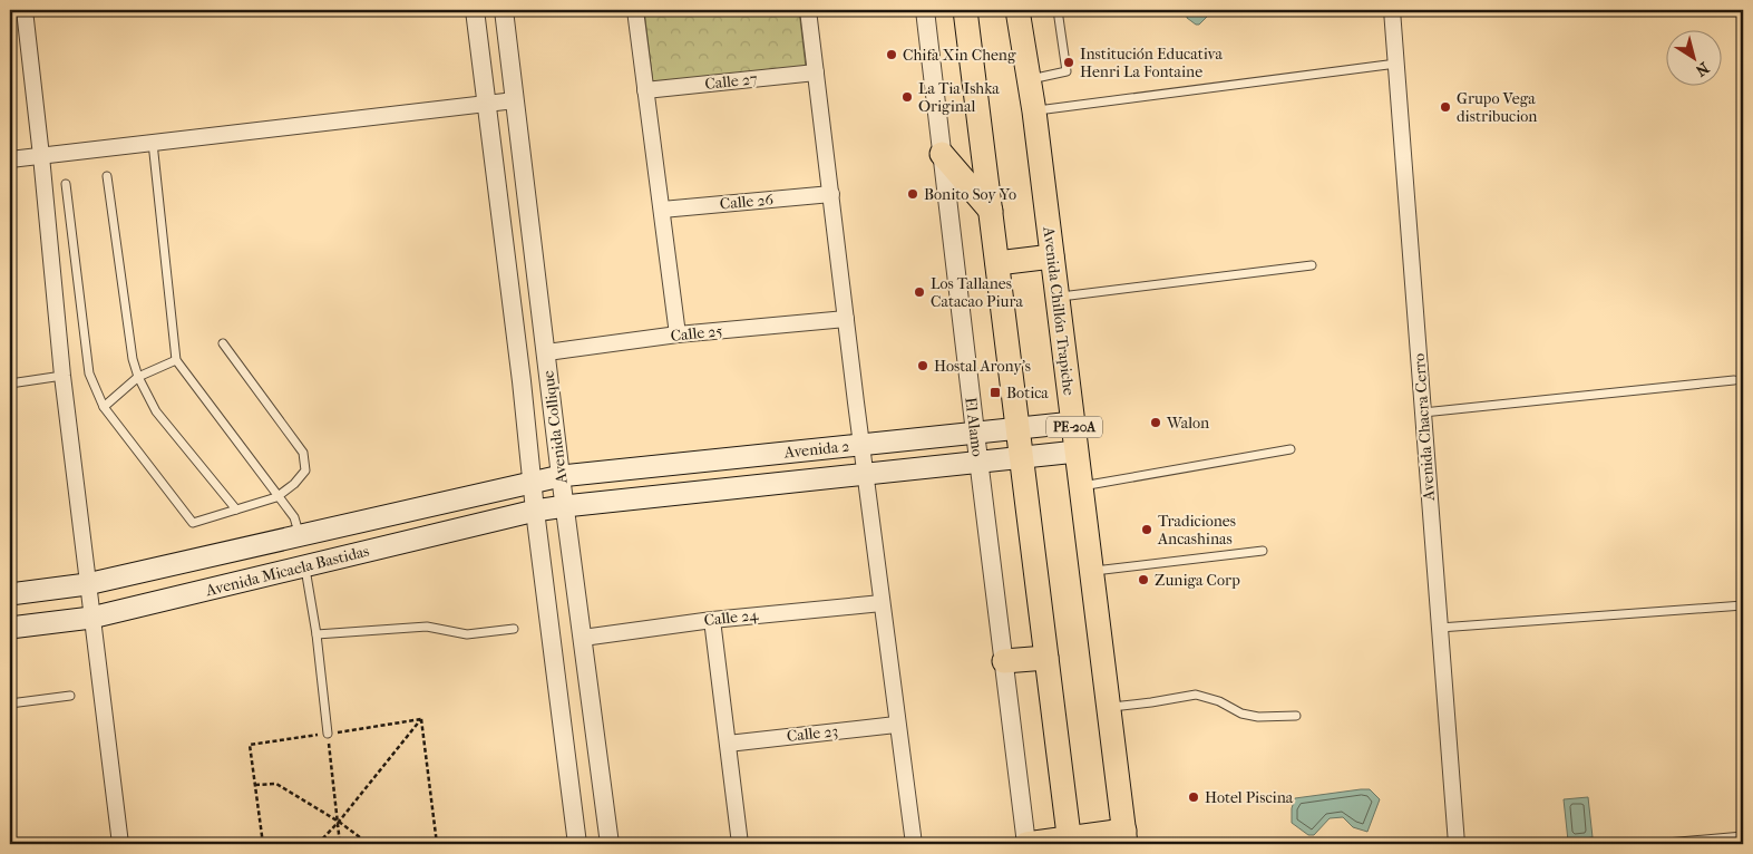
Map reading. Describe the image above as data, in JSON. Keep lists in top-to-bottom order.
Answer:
{
  "streets": {
    "main road": [
      "Avenida Chillón Trapiche",
      "PE-20A",
      "Avenida 2",
      "Avenida Micaela Bastidas"
    ],
    "street": [
      "Calle 27",
      "Calle 26",
      "Calle 25",
      "Avenida Collique",
      "El Alamo",
      "Avenida Chacra Cerro",
      "Calle 24",
      "Calle 23"
    ]
  },
  "crossings": [
    ["Avenida Chillón Trapiche", "Avenida 2"],
    ["Calle 25", "Avenida Collique"],
    ["Avenida Collique", "Avenida 2"],
    ["Avenida Collique", "Avenida Micaela Bastidas"],
    ["Avenida Collique", "Calle 24"],
    ["El Alamo", "Avenida 2"],
    ["Avenida 2", "Avenida Micaela Bastidas"]
  ],
  "places": {
    "other": [
      "Chifa Xin Cheng",
      "Institución Educativa Henri La Fontaine",
      "La Tia Ishka Original",
      "Grupo Vega distribucion",
      "Bonito Soy Yo",
      "Los Tallanes Catacao Piura",
      "Hostal Arony's",
      "Walon",
      "Tradiciones Ancashinas",
      "Zuniga Corp",
      "Hotel Piscina"
    ],
    "transit": ["Botica"]
  },
  "north": "bottom right"
}
